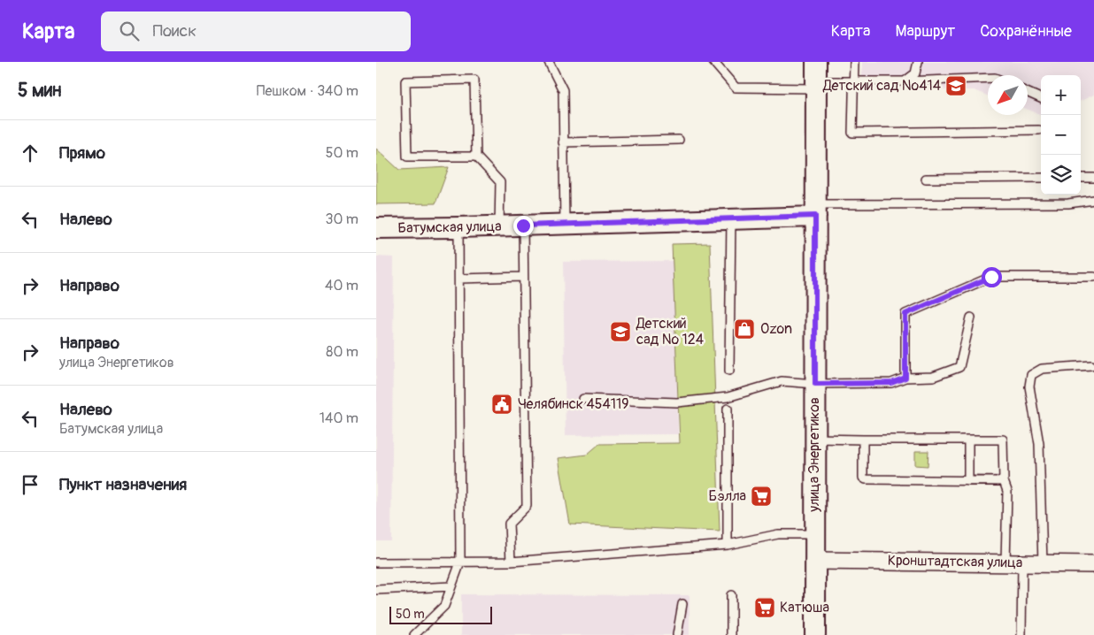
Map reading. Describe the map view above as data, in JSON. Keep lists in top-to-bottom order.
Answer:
{
  "streets": {
    "street": ["Батумская улица", "улица Энергетиков", "Кронштадтская улица"]
  },
  "crossings": [
    ["Батумская улица", "улица Энергетиков"],
    ["улица Энергетиков", "Кронштадтская улица"]
  ],
  "places": {
    "school or university": ["Детский сад №414", "Детский сад № 124"],
    "shop": ["Ozon"],
    "public building": ["Челябинск 454119"],
    "supermarket": ["Бэлла", "Катюша"]
  },
  "scale_bar": "50 m",
  "north": "bottom left",
  "page": {
    "header": "Карта",
    "search": "Поиск",
    "nav": ["Карта", "Маршрут", "Сохранённые"],
    "heading": ["5 мин", "Пешком · 340 m"],
    "map_buttons": ["+", "−"],
    "list": [
      ["Прямо", "50 m"],
      ["Налево", "30 m"],
      ["Направо", "40 m"],
      ["Направо", "улица Энергетиков", "80 m"],
      ["Налево", "Батумская улица", "140 m"],
      "Пункт назначения"
    ],
    "scale": "50 m"
  }
}
